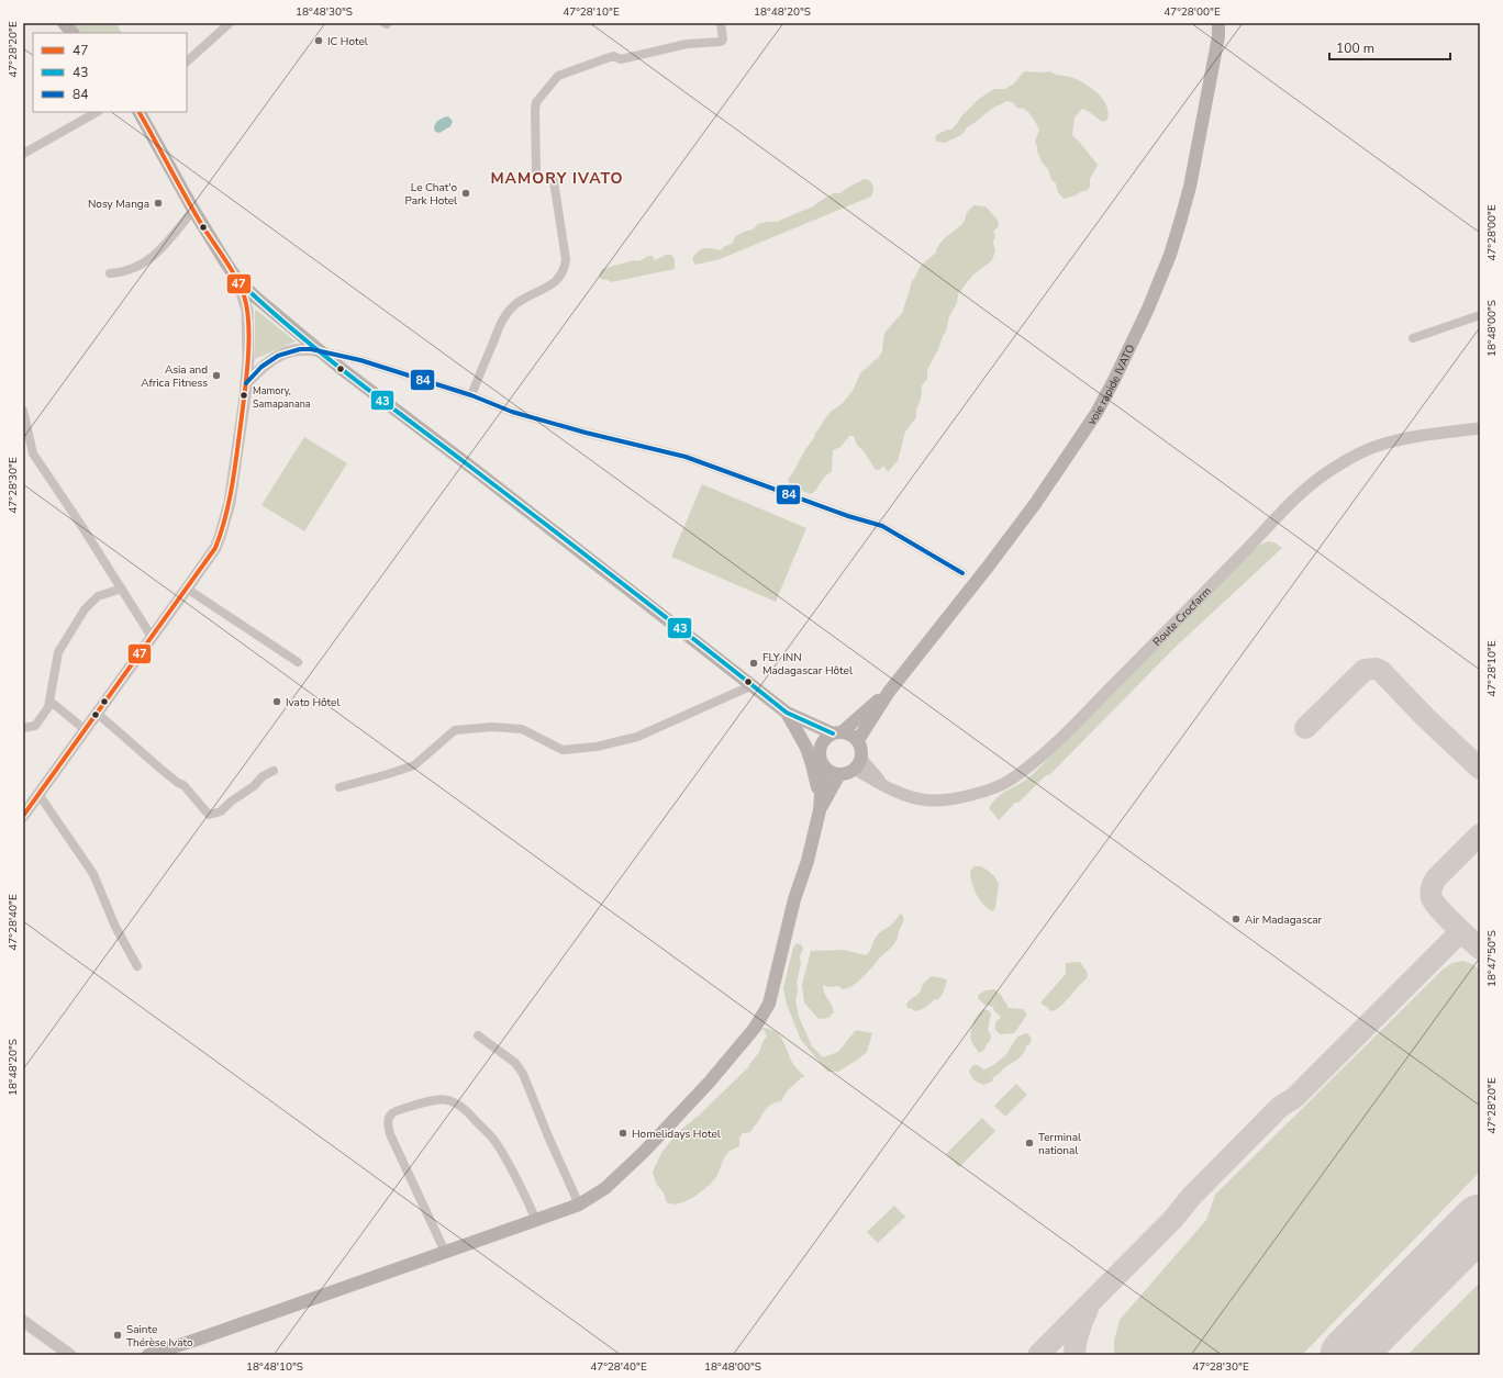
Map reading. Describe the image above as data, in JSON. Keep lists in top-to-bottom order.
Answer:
{
  "streets": {
    "main road": ["voie rapide IVATO"],
    "street": ["Route Crocfarm"]
  },
  "districts": ["MAMORY IVATO"],
  "places": [
    "IC Hotel",
    "Le Chat'o Park Hotel",
    "Nosy Manga",
    "Asia and Africa Fitness",
    "Mamory, Samapanana",
    "FLY INN Madagascar Hôtel",
    "Ivato Hôtel",
    "Air Madagascar",
    "Homelidays Hotel",
    "Terminal national",
    "Sainte Thérèse Ivato"
  ],
  "lines": ["transit line 47", "transit line 43", "transit line 84"],
  "legend": ["47", "43", "84"],
  "scale_bar": "100 m",
  "coordinates": [
    "18°48'30\"S",
    "47°28'10\"E",
    "18°48'20\"S",
    "47°28'00\"E",
    "47°28'20\"E",
    "18°48'00\"S",
    "47°28'30\"E",
    "47°28'40\"E",
    "18°47'50\"S",
    "18°48'10\"S"
  ]
}
